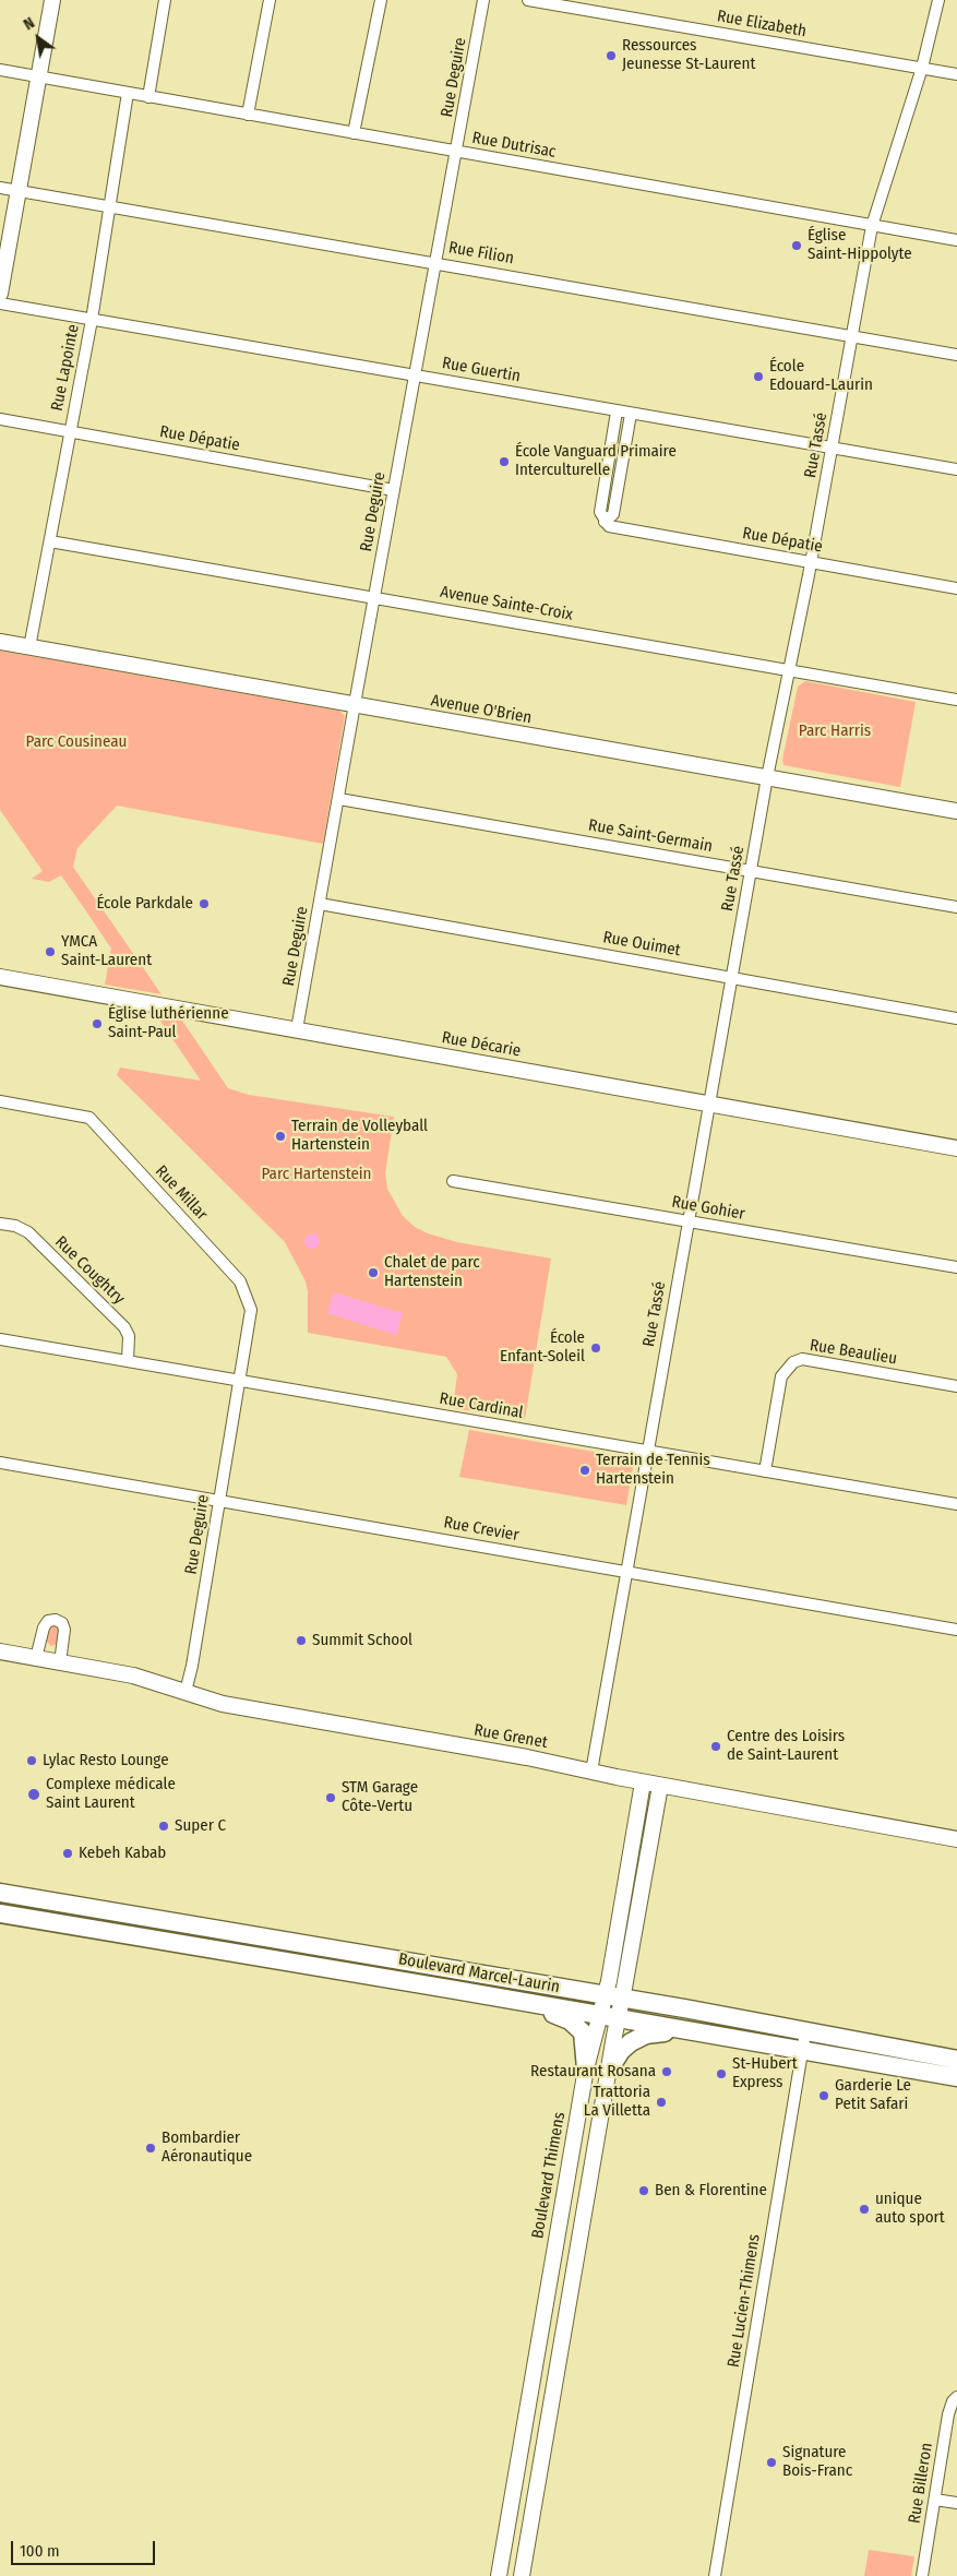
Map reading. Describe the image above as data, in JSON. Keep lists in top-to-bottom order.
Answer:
{
  "streets": {
    "main road": ["Boulevard Marcel-Laurin"],
    "street": [
      "Rue Elizabeth",
      "Rue Deguire",
      "Rue Dutrisac",
      "Rue Filion",
      "Rue Lapointe",
      "Rue Guertin",
      "Rue Dépatie",
      "Rue Tassé",
      "Avenue Sainte-Croix",
      "Avenue O'Brien",
      "Rue Saint-Germain",
      "Rue Ouimet",
      "Rue Décarie",
      "Rue Millar",
      "Rue Gohier",
      "Rue Coughtry",
      "Rue Beaulieu",
      "Rue Cardinal",
      "Rue Crevier",
      "Rue Grenet",
      "Boulevard Thimens",
      "Rue Lucien-Thimens",
      "Rue Billeron"
    ]
  },
  "crossings": [
    ["Rue Elizabeth", "Rue Tassé"],
    ["Rue Deguire", "Rue Dutrisac"],
    ["Rue Deguire", "Rue Filion"],
    ["Rue Deguire", "Rue Guertin"],
    ["Rue Deguire", "Rue Dépatie"],
    ["Rue Deguire", "Avenue Sainte-Croix"],
    ["Rue Deguire", "Avenue O'Brien"],
    ["Rue Deguire", "Rue Saint-Germain"],
    ["Rue Deguire", "Rue Ouimet"],
    ["Rue Deguire", "Rue Décarie"],
    ["Rue Deguire", "Rue Millar"],
    ["Rue Deguire", "Rue Cardinal"],
    ["Rue Deguire", "Rue Crevier"],
    ["Rue Deguire", "Rue Grenet"],
    ["Rue Dutrisac", "Rue Lapointe"],
    ["Rue Dutrisac", "Rue Tassé"],
    ["Rue Filion", "Rue Lapointe"],
    ["Rue Filion", "Rue Tassé"],
    ["Rue Lapointe", "Rue Guertin"],
    ["Rue Lapointe", "Rue Dépatie"],
    ["Rue Lapointe", "Avenue Sainte-Croix"],
    ["Rue Lapointe", "Avenue O'Brien"],
    ["Rue Guertin", "Rue Tassé"],
    ["Rue Dépatie", "Rue Tassé"],
    ["Rue Tassé", "Avenue Sainte-Croix"],
    ["Rue Tassé", "Avenue O'Brien"],
    ["Rue Tassé", "Rue Saint-Germain"],
    ["Rue Tassé", "Rue Ouimet"],
    ["Rue Tassé", "Rue Décarie"],
    ["Rue Tassé", "Rue Gohier"],
    ["Rue Tassé", "Rue Cardinal"],
    ["Rue Tassé", "Rue Crevier"],
    ["Rue Tassé", "Rue Grenet"],
    ["Rue Millar", "Rue Cardinal"],
    ["Rue Coughtry", "Rue Cardinal"],
    ["Rue Beaulieu", "Rue Cardinal"],
    ["Rue Grenet", "Boulevard Thimens"],
    ["Boulevard Marcel-Laurin", "Boulevard Thimens"],
    ["Boulevard Marcel-Laurin", "Rue Lucien-Thimens"]
  ],
  "parks": ["Parc Harris", "Parc Cousineau", "Parc Hartenstein"],
  "places": [
    "Ressources Jeunesse St-Laurent",
    "Église Saint-Hippolyte",
    "École Edouard-Laurin",
    "École Vanguard Primaire Interculturelle",
    "École Parkdale",
    "YMCA Saint-Laurent",
    "Église luthérienne Saint-Paul",
    "Terrain de Volleyball Hartenstein",
    "Chalet de parc Hartenstein",
    "École Enfant-Soleil",
    "Terrain de Tennis Hartenstein",
    "Summit School",
    "Centre des Loisirs de Saint-Laurent",
    "Lylac Resto Lounge",
    "Complexe médicale Saint Laurent",
    "STM Garage Côte-Vertu",
    "Super C",
    "Kebeh Kabab",
    "Restaurant Rosana",
    "St-Hubert Express",
    "Garderie Le Petit Safari",
    "Trattoria La Villetta",
    "Bombardier Aéronautique",
    "Ben & Florentine",
    "unique auto sport",
    "Signature Bois-Franc"
  ],
  "scale_bar": "100 m",
  "north": "top left"
}
